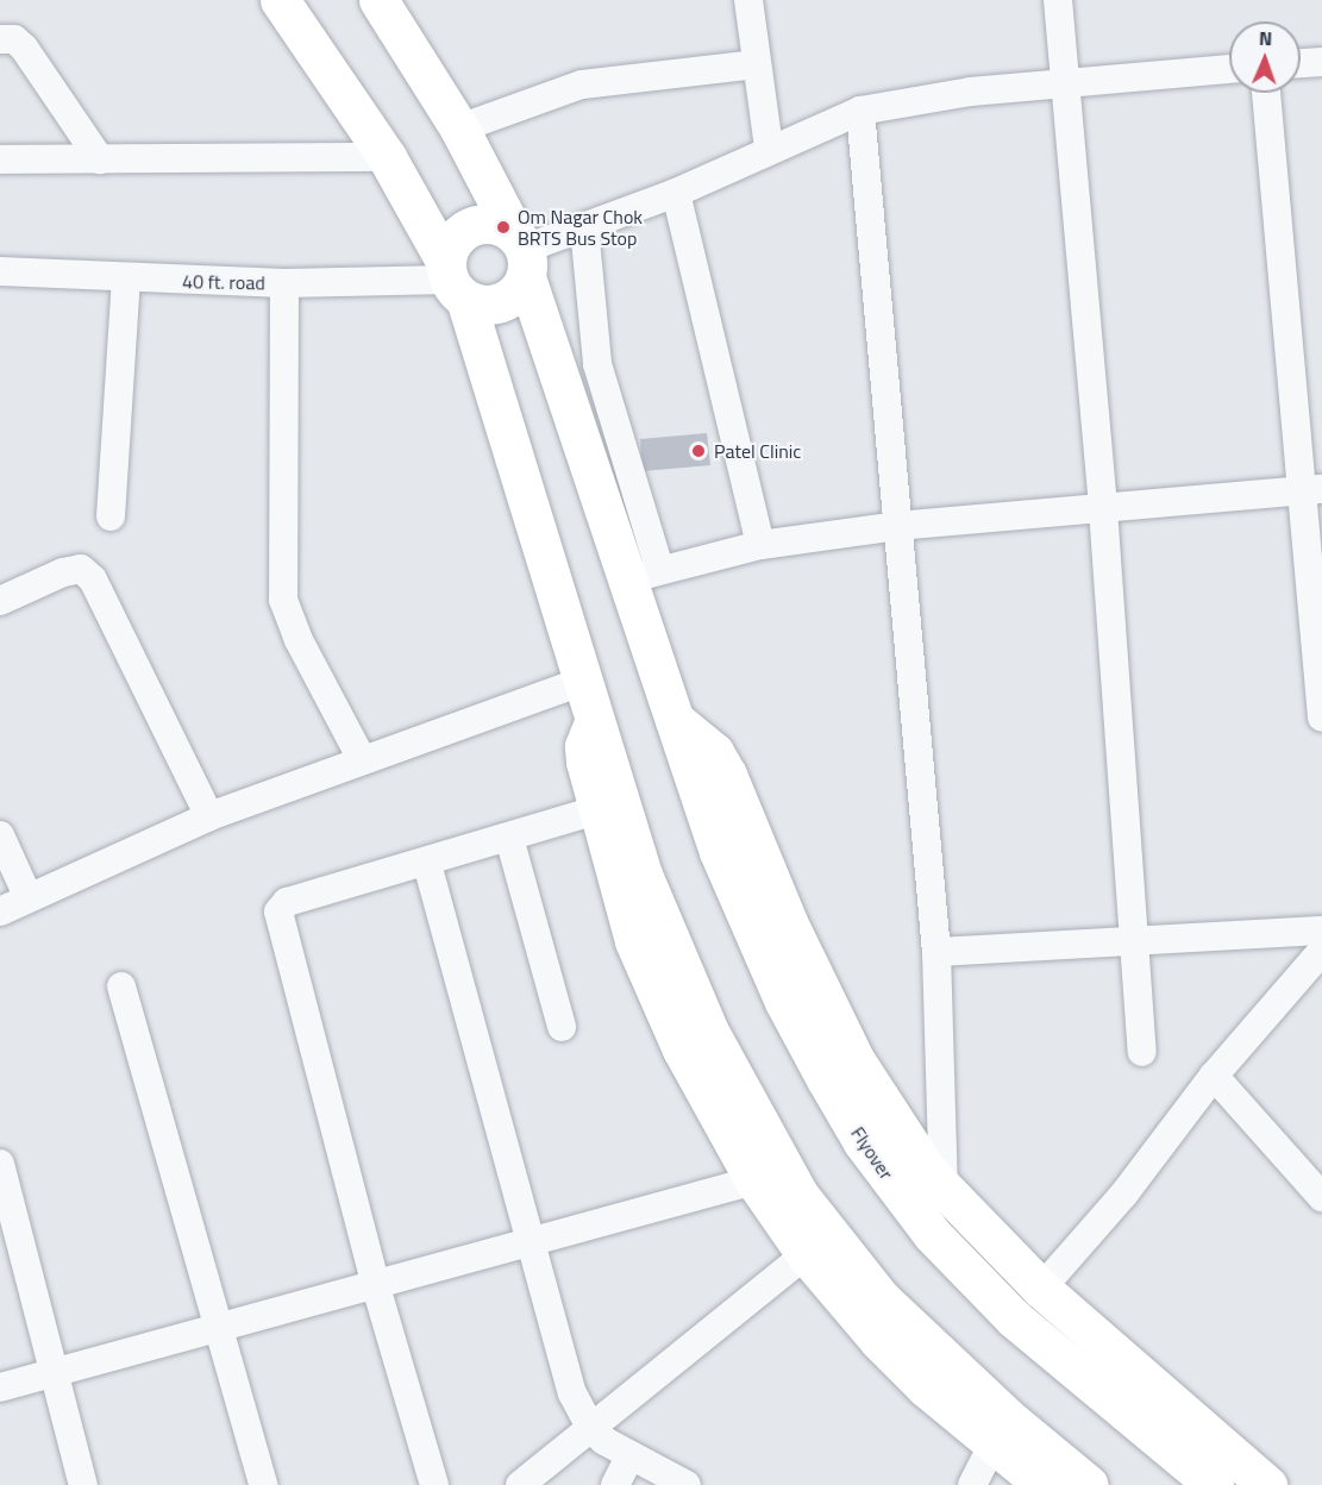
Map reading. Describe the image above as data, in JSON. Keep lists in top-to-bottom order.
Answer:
{
  "streets": {
    "main road": ["Flyover"],
    "street": ["40 ft. road"]
  },
  "crossings": [
    ["40 ft. road", "Flyover"]
  ],
  "places": ["Om Nagar Chok BRTS Bus Stop", "Patel Clinic"],
  "north": "top"
}
